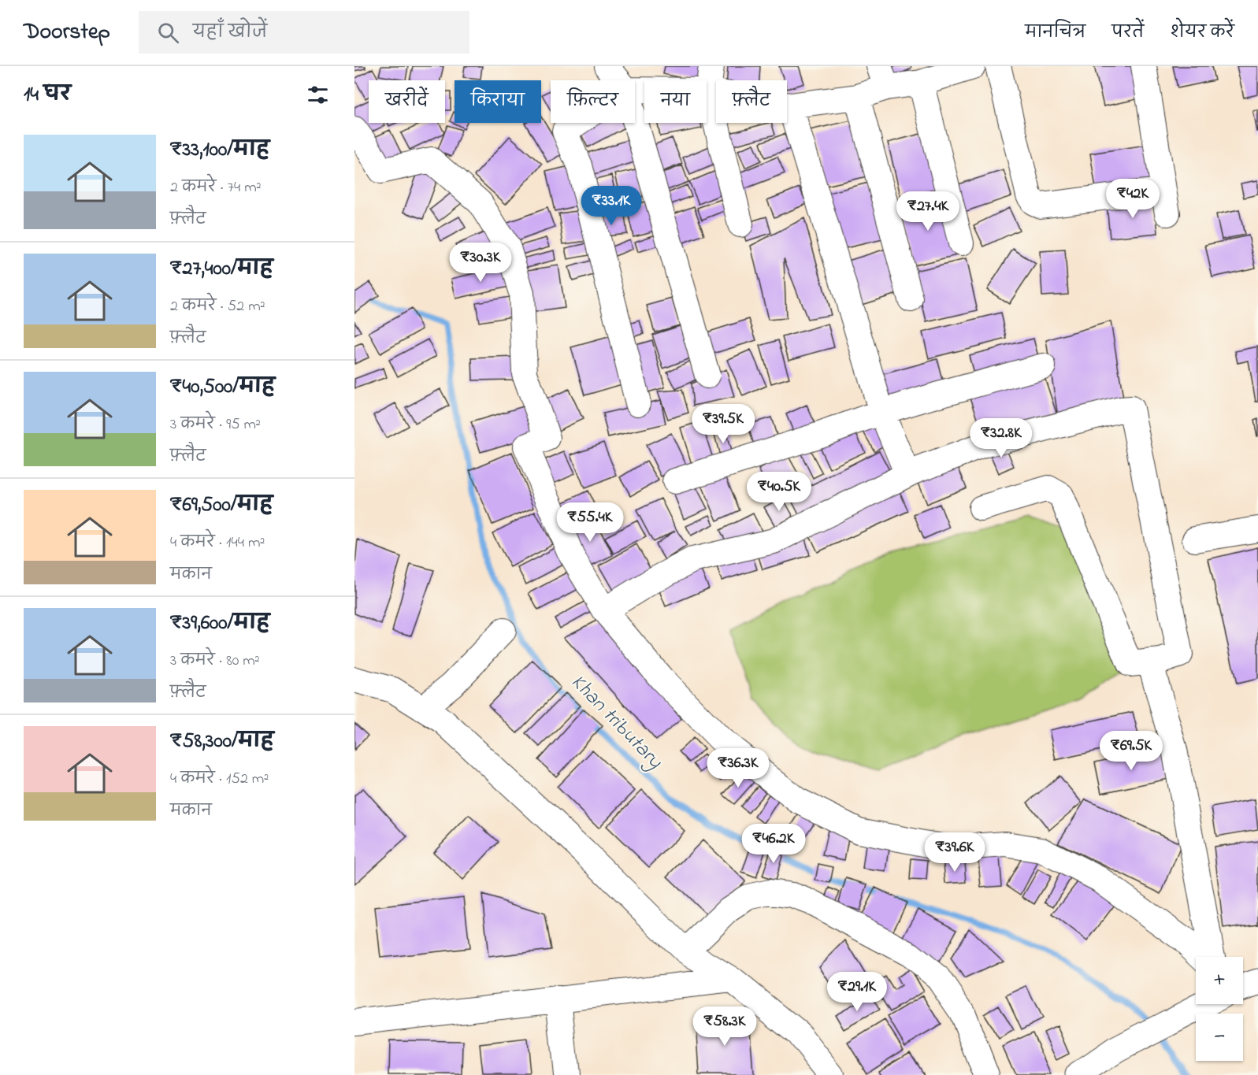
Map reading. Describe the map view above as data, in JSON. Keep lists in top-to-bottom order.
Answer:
{
  "water": ["Khan tributary"],
  "page": {
    "header": "Doorstep",
    "search": "यहाँ खोजें",
    "nav": ["मानचित्र", "परतें", "शेयर करें"],
    "heading": "14 घर",
    "chip": [
      "खरीदें",
      "किराया",
      "फ़िल्टर",
      "नया",
      "फ़्लैट"
    ],
    "list": [
      {
        "name": "₹33,100/माह",
        "note": "2 कमरे · 74 m² · फ़्लैट"
      },
      {
        "name": "₹27,400/माह",
        "note": "2 कमरे · 52 m² · फ़्लैट"
      },
      {
        "name": "₹40,500/माह",
        "note": "3 कमरे · 95 m² · फ़्लैट"
      },
      {
        "name": "₹69,500/माह",
        "note": "4 कमरे · 144 m² · मकान"
      },
      {
        "name": "₹39,600/माह",
        "note": "3 कमरे · 80 m² · फ़्लैट"
      },
      {
        "name": "₹58,300/माह",
        "note": "4 कमरे · 152 m² · मकान"
      }
    ],
    "price": [
      "₹42K",
      "₹33.1K",
      "₹27.4K",
      "₹30.3K",
      "₹39.5K",
      "₹32.8K",
      "₹40.5K",
      "₹55.4K",
      "₹69.5K",
      "₹36.3K",
      "₹46.2K",
      "₹39.6K",
      "₹29.1K",
      "₹58.3K"
    ],
    "map_buttons": ["+", "−"]
  }
}
